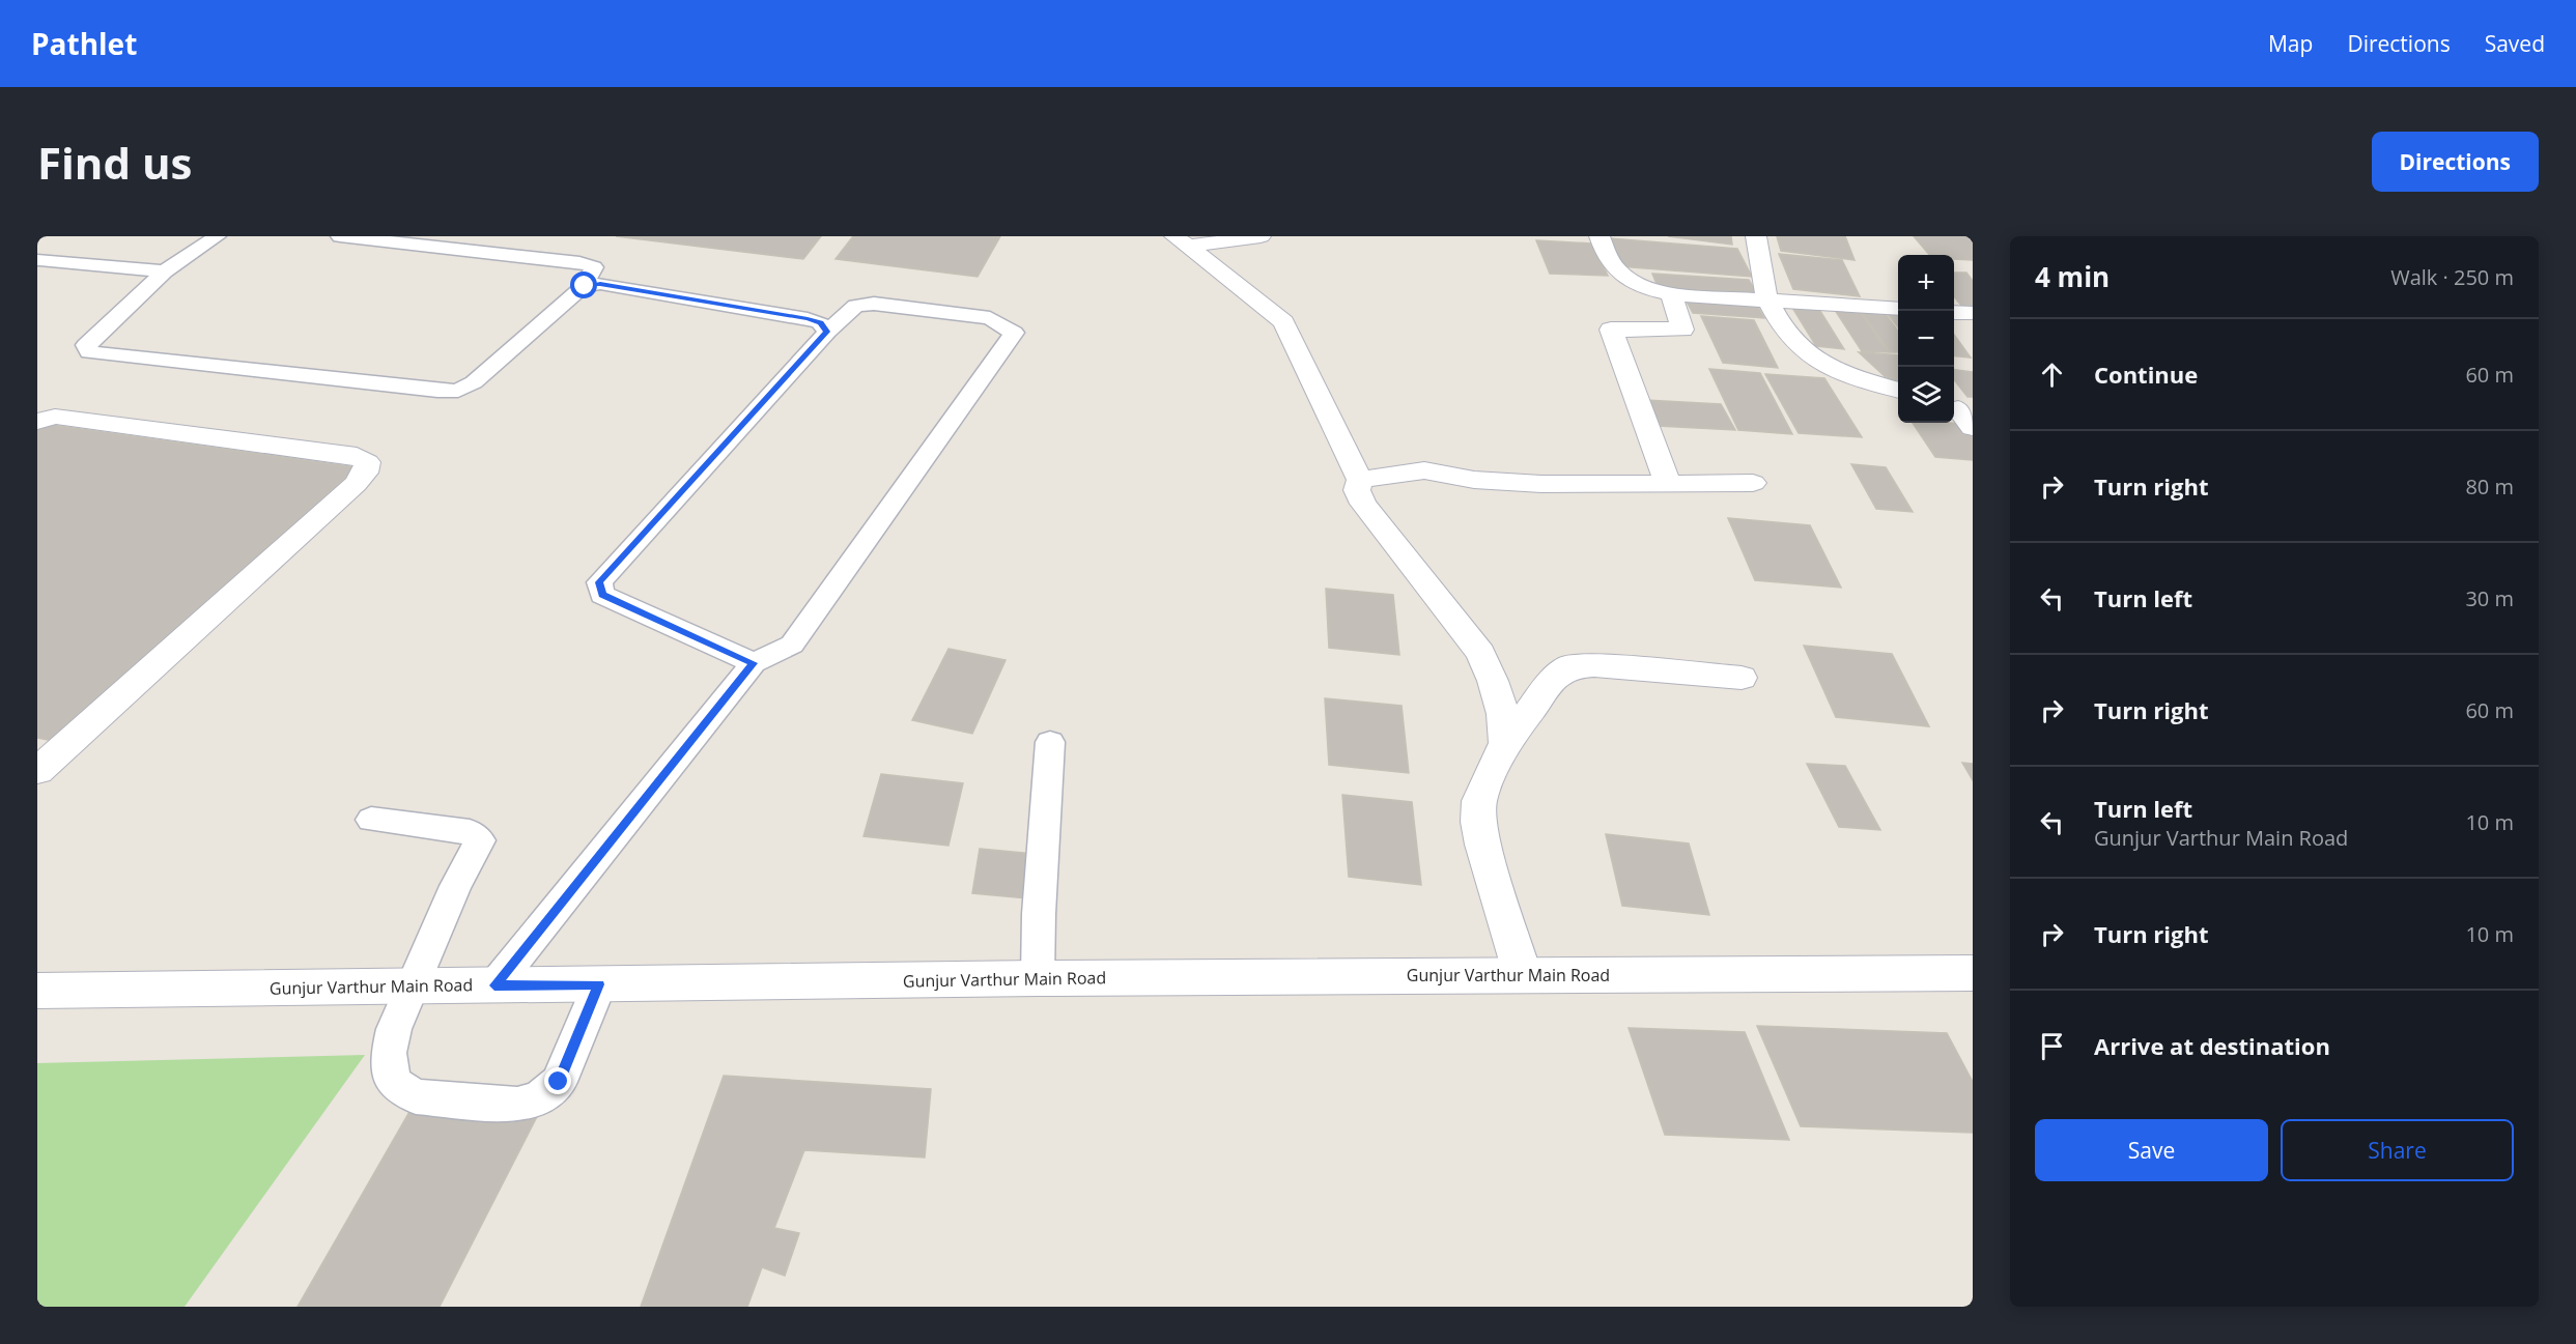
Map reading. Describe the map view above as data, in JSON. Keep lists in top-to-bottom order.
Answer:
{
  "streets": {
    "street": ["Gunjur Varthur Main Road"]
  },
  "page": {
    "header": "Pathlet",
    "nav": ["Map", "Directions", "Saved"],
    "buttons": [
      "Directions",
      ["Save", "Share"]
    ],
    "title": "Find us",
    "heading": ["4 min", "Walk · 250 m"],
    "map_buttons": ["+", "−"],
    "list": [
      ["Continue", "60 m"],
      ["Turn right", "80 m"],
      ["Turn left", "30 m"],
      ["Turn right", "60 m"],
      ["Turn left", "Gunjur Varthur Main Road", "10 m"],
      ["Turn right", "10 m"],
      "Arrive at destination"
    ]
  }
}
